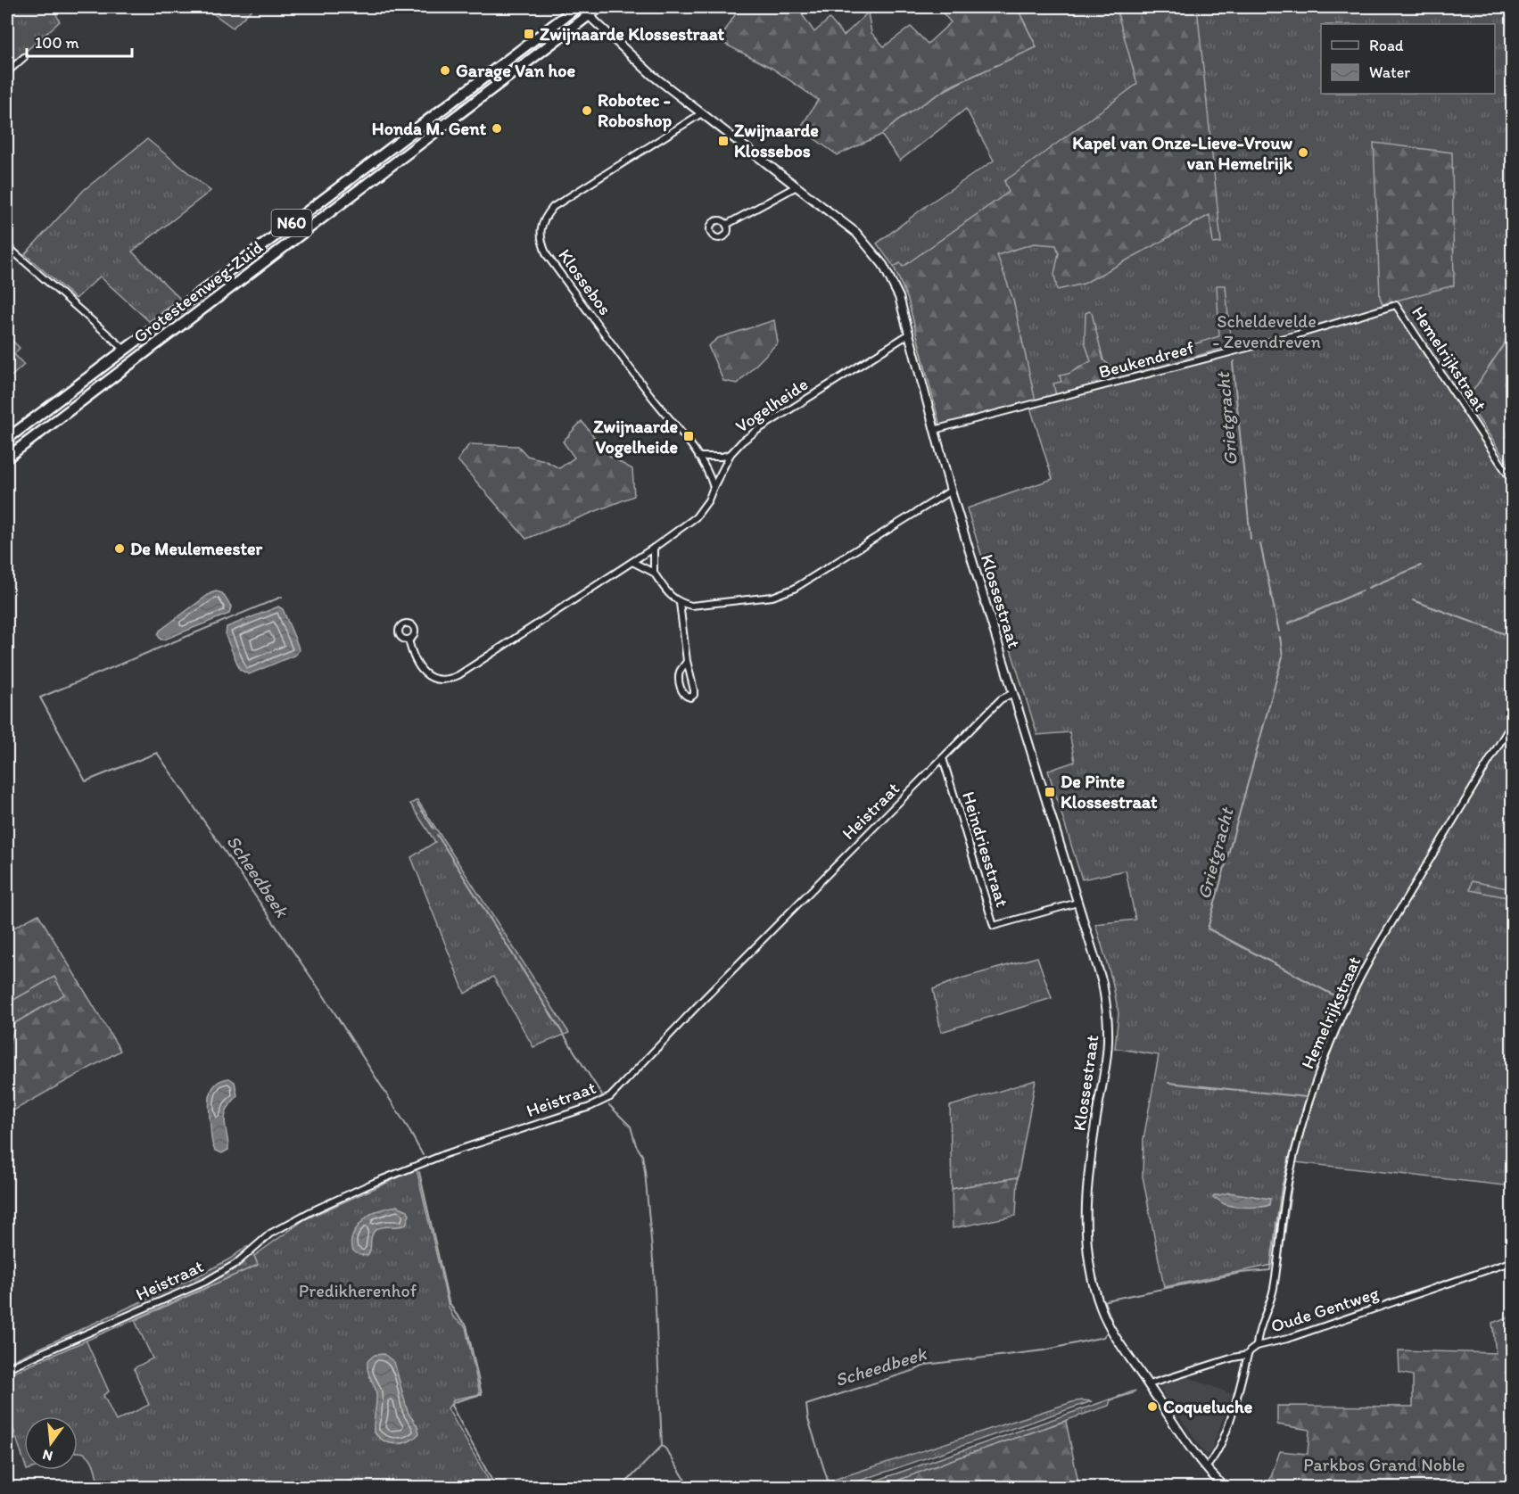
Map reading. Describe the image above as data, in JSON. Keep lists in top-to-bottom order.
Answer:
{
  "streets": {
    "highway": ["N60", "Grotesteenweg-Zuid"],
    "street": [
      "Klossebos",
      "Hemelrijkstraat",
      "Beukendreef",
      "Vogelheide",
      "Klossestraat",
      "Heistraat",
      "Heindriesstraat",
      "Oude Gentweg"
    ]
  },
  "crossings": [
    ["N60", "Grotesteenweg-Zuid"],
    ["N60", "Klossestraat"],
    ["Klossebos", "Vogelheide"],
    ["Klossebos", "Klossestraat"],
    ["Grotesteenweg-Zuid", "Klossestraat"],
    ["Hemelrijkstraat", "Beukendreef"],
    ["Hemelrijkstraat", "Oude Gentweg"],
    ["Beukendreef", "Klossestraat"],
    ["Vogelheide", "Klossestraat"],
    ["Klossestraat", "Heistraat"],
    ["Klossestraat", "Heindriesstraat"],
    ["Heistraat", "Heindriesstraat"]
  ],
  "water": ["Grietgracht", "Scheedbeek"],
  "parks": ["Scheldevelde - Zevendreven", "Predikherenhof", "Parkbos Grand Noble"],
  "places": {
    "transit": [
      "Zwijnaarde Klossestraat",
      "Zwijnaarde Klossebos",
      "Zwijnaarde Vogelheide",
      "De Pinte Klossestraat"
    ],
    "other": [
      "Garage Van hoe",
      "Robotec - Roboshop",
      "Honda M. Gent",
      "Kapel van Onze-Lieve-Vrouw van Hemelrijk",
      "De Meulemeester",
      "Coqueluche"
    ]
  },
  "legend": ["Road", "Water"],
  "scale_bar": "100 m",
  "north": "bottom"
}
